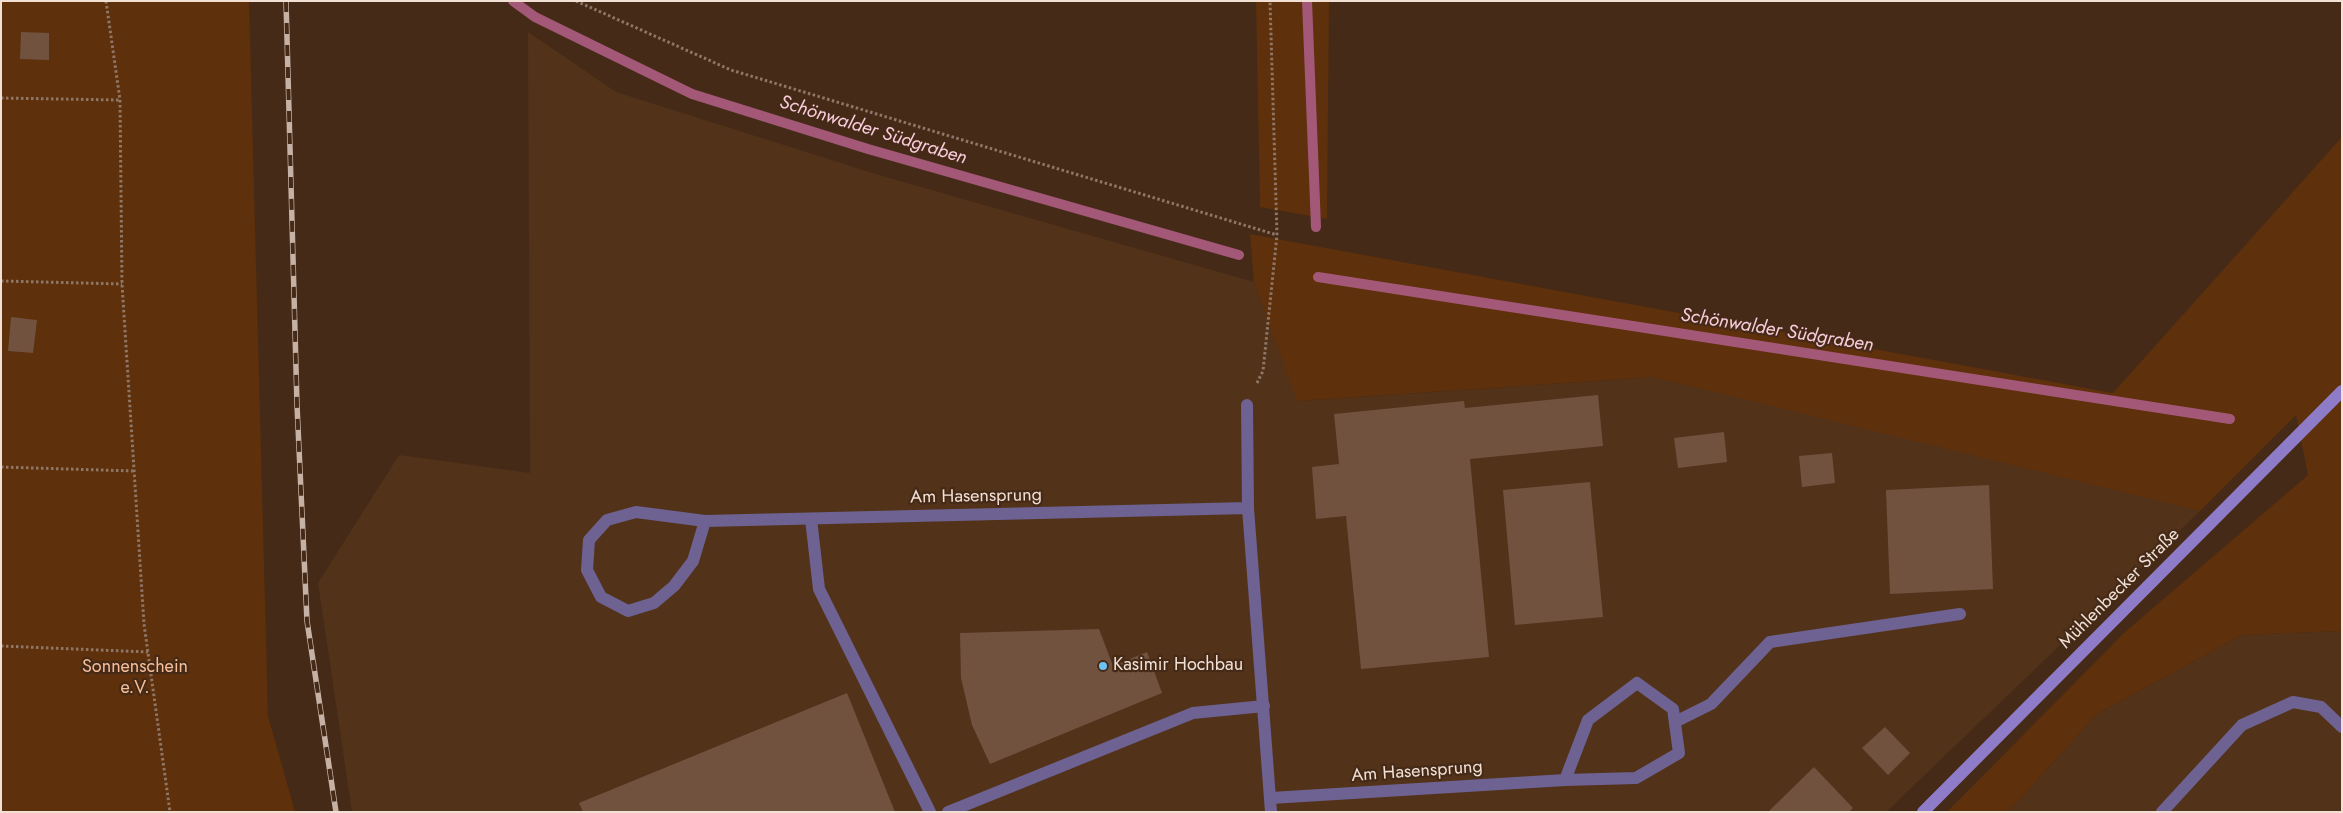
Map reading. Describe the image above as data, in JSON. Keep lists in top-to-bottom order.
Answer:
{
  "streets": {
    "main road": ["Mühlenbecker Straße"],
    "street": ["Am Hasensprung"]
  },
  "water": ["Schönwalder Südgraben"],
  "parks": ["Sonnenschein e.V."],
  "places": ["Kasimir Hochbau"]
}
